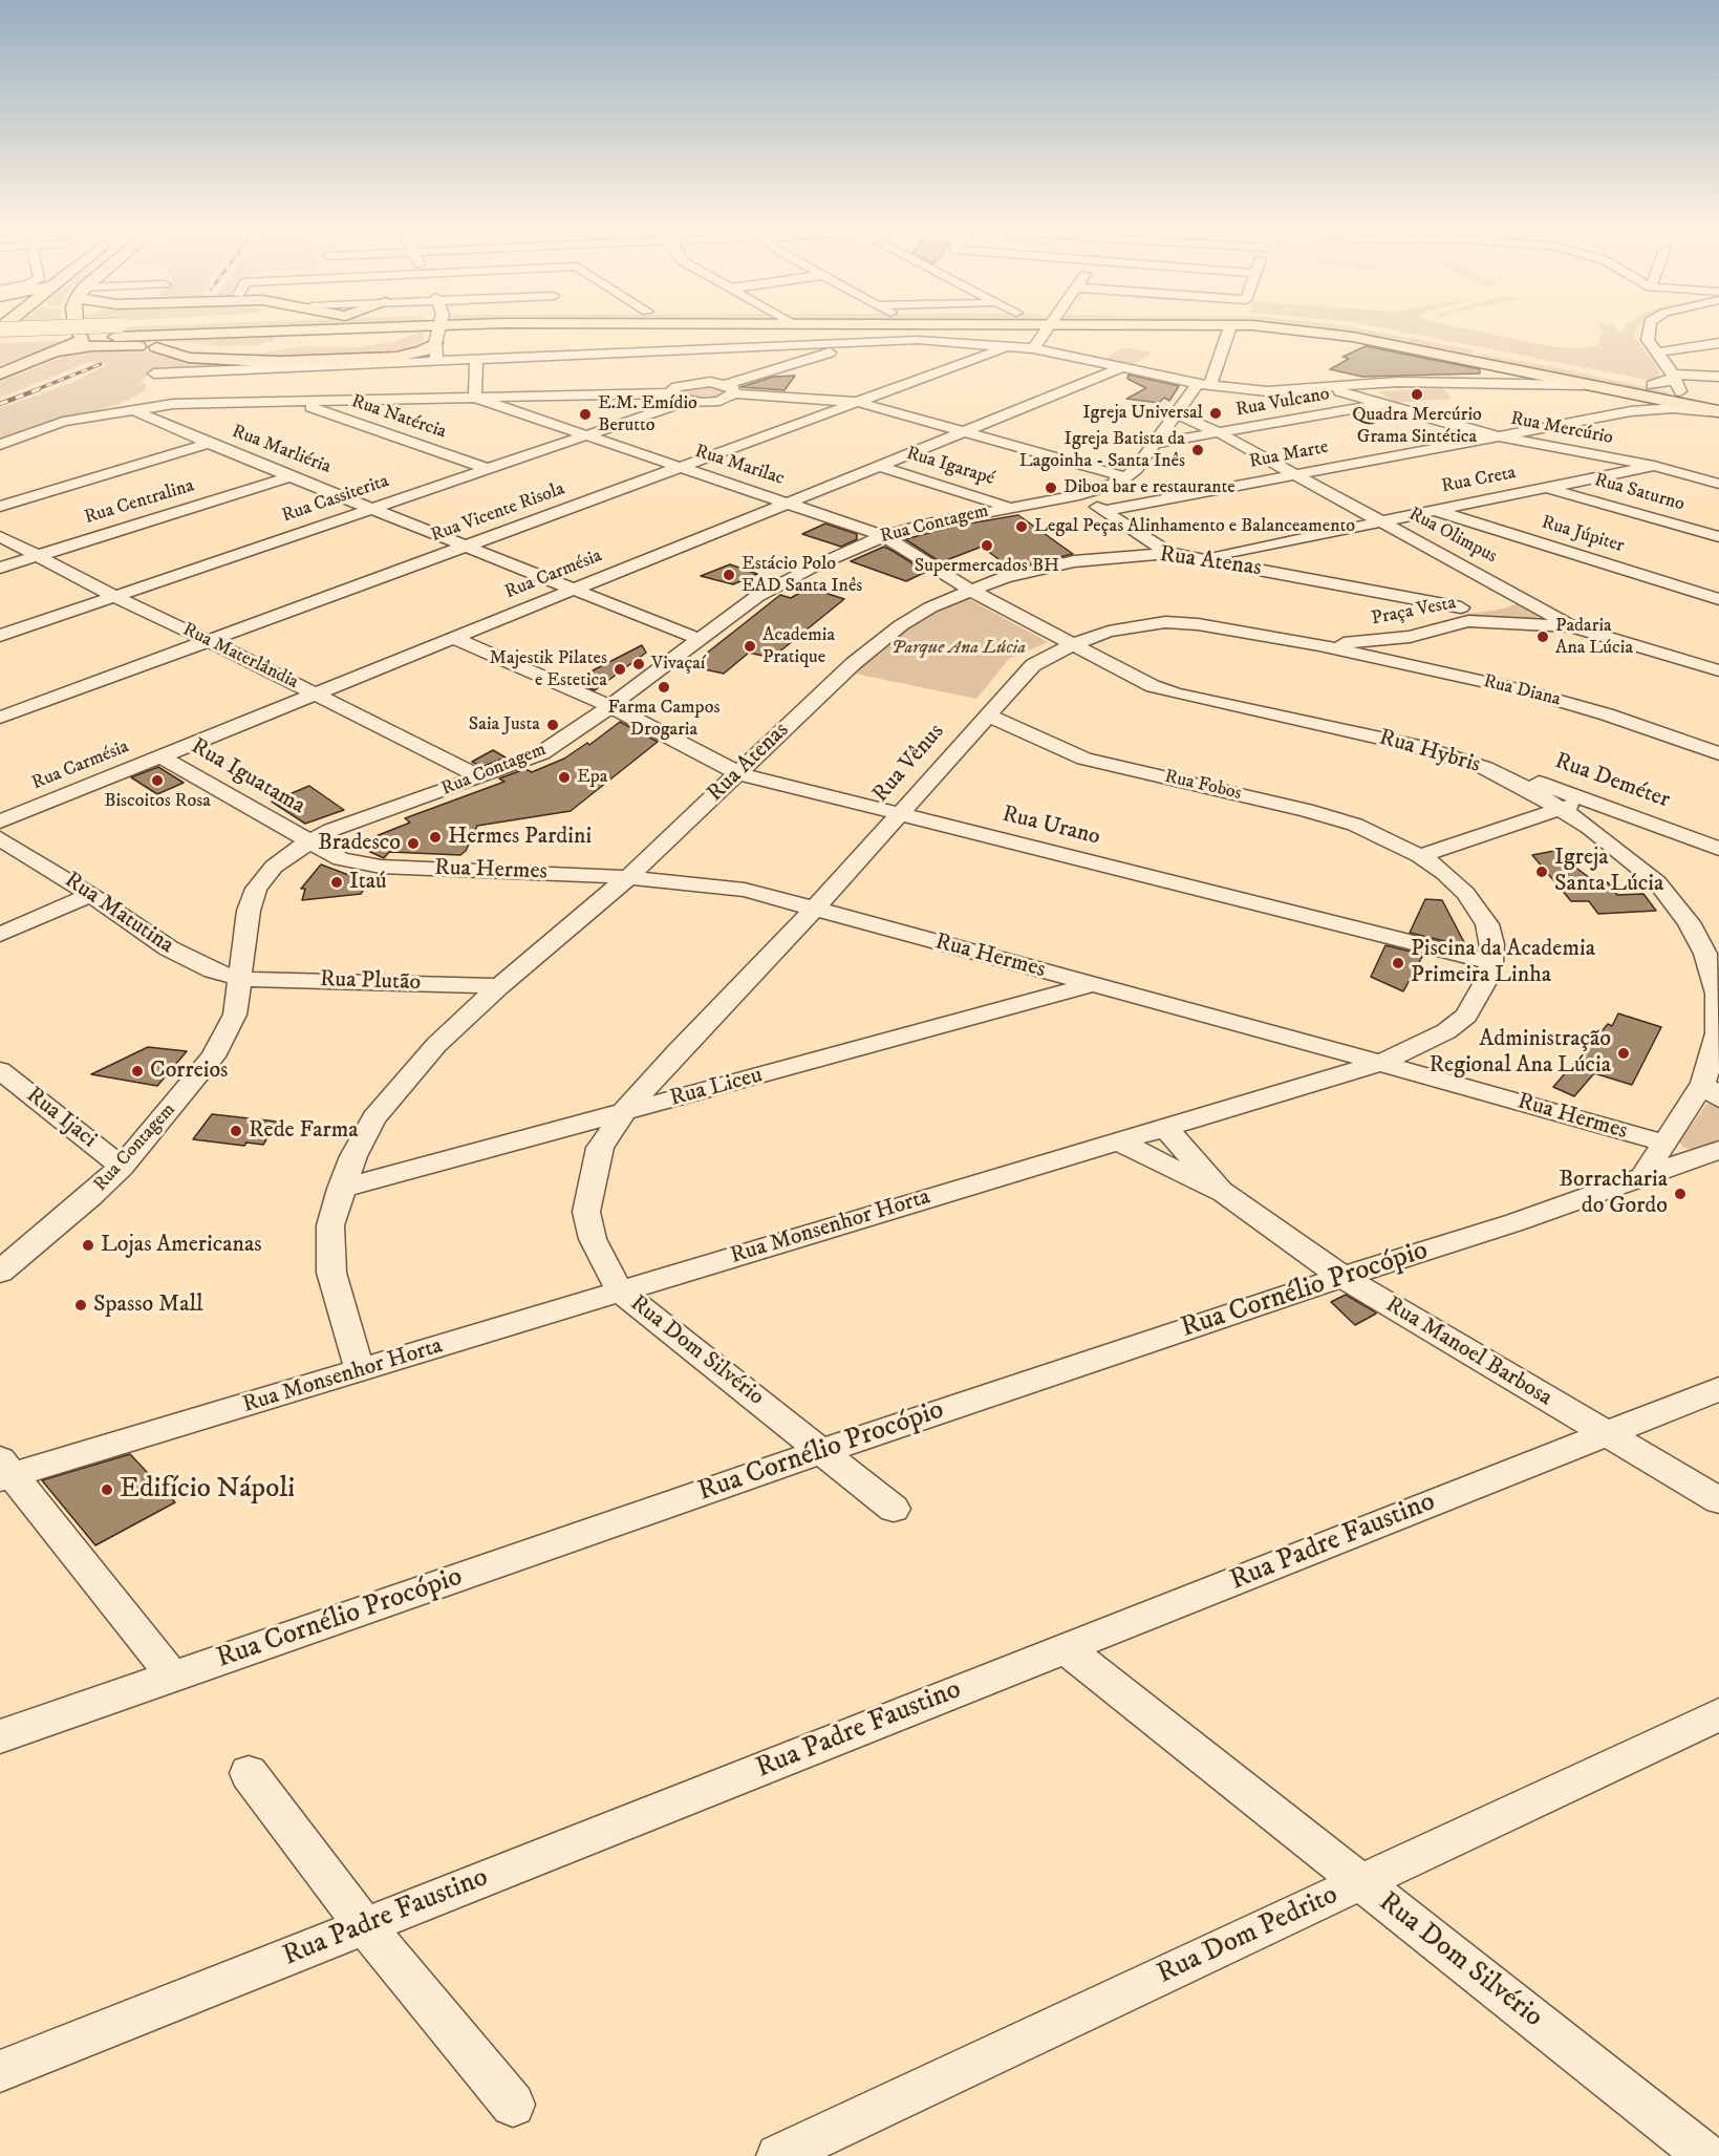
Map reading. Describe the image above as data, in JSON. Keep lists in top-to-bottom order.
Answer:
{
  "streets": {
    "street": [
      "Rua Vulcano",
      "Rua Natércia",
      "Rua Mercúrio",
      "Rua Marliéria",
      "Rua Marte",
      "Rua Marilac",
      "Rua Igarapé",
      "Rua Creta",
      "Rua Saturno",
      "Rua Cassiterita",
      "Rua Centralina",
      "Rua Vicente Risola",
      "Rua Contagem",
      "Rua Júpiter",
      "Rua Olimpus",
      "Rua Atenas",
      "Rua Carmésia",
      "Praça Vesta",
      "Rua Materlândia",
      "Rua Diana",
      "Rua Hybris",
      "Rua Vênus",
      "Rua Iguatama",
      "Rua Deméter",
      "Rua Fobos",
      "Rua Urano",
      "Rua Hermes",
      "Rua Matutina",
      "Rua Plutão",
      "Rua Liceu",
      "Rua Ijaci",
      "Rua Monsenhor Horta",
      "Rua Cornélio Procópio",
      "Rua Dom Silvério",
      "Rua Manoel Barbosa",
      "Rua Padre Faustino",
      "Rua Dom Pedrito"
    ]
  },
  "crossings": [
    ["Rua Vulcano", "Rua Mercúrio"],
    ["Rua Vulcano", "Rua Contagem"],
    ["Rua Vulcano", "Rua Olimpus"],
    ["Rua Natércia", "Rua Cassiterita"],
    ["Rua Mercúrio", "Rua Marte"],
    ["Rua Mercúrio", "Rua Creta"],
    ["Rua Marliéria", "Rua Cassiterita"],
    ["Rua Marliéria", "Rua Centralina"],
    ["Rua Marliéria", "Rua Vicente Risola"],
    ["Rua Marliéria", "Rua Contagem"],
    ["Rua Marliéria", "Rua Carmésia"],
    ["Rua Marte", "Rua Olimpus"],
    ["Rua Marilac", "Rua Cassiterita"],
    ["Rua Marilac", "Rua Vicente Risola"],
    ["Rua Marilac", "Rua Contagem"],
    ["Rua Marilac", "Rua Carmésia"],
    ["Rua Marilac", "Rua Hybris"],
    ["Rua Igarapé", "Rua Contagem"],
    ["Rua Igarapé", "Rua Carmésia"],
    ["Rua Creta", "Rua Saturno"],
    ["Rua Creta", "Rua Júpiter"],
    ["Rua Creta", "Rua Olimpus"],
    ["Rua Creta", "Rua Atenas"],
    ["Rua Cassiterita", "Rua Materlândia"],
    ["Rua Centralina", "Rua Materlândia"],
    ["Rua Vicente Risola", "Rua Materlândia"],
    ["Rua Contagem", "Rua Olimpus"],
    ["Rua Contagem", "Rua Materlândia"],
    ["Rua Contagem", "Rua Hybris"],
    ["Rua Contagem", "Rua Iguatama"],
    ["Rua Contagem", "Rua Urano"],
    ["Rua Contagem", "Rua Hermes"],
    ["Rua Contagem", "Rua Matutina"],
    ["Rua Contagem", "Rua Plutão"],
    ["Rua Contagem", "Rua Ijaci"],
    ["Rua Olimpus", "Rua Atenas"],
    ["Rua Olimpus", "Praça Vesta"],
    ["Rua Atenas", "Praça Vesta"],
    ["Rua Atenas", "Rua Hybris"],
    ["Rua Atenas", "Rua Urano"],
    ["Rua Atenas", "Rua Hermes"],
    ["Rua Atenas", "Rua Plutão"],
    ["Rua Atenas", "Rua Liceu"],
    ["Rua Atenas", "Rua Monsenhor Horta"],
    ["Rua Carmésia", "Rua Materlândia"],
    ["Rua Carmésia", "Rua Iguatama"],
    ["Rua Carmésia", "Rua Urano"],
    ["Praça Vesta", "Rua Diana"],
    ["Praça Vesta", "Rua Vênus"],
    ["Rua Diana", "Rua Vênus"],
    ["Rua Hybris", "Rua Vênus"],
    ["Rua Hybris", "Rua Deméter"],
    ["Rua Hybris", "Rua Hermes"],
    ["Rua Hybris", "Rua Cornélio Procópio"],
    ["Rua Vênus", "Rua Fobos"],
    ["Rua Vênus", "Rua Urano"],
    ["Rua Vênus", "Rua Hermes"],
    ["Rua Vênus", "Rua Liceu"],
    ["Rua Vênus", "Rua Dom Silvério"],
    ["Rua Iguatama", "Rua Hermes"],
    ["Rua Fobos", "Rua Monsenhor Horta"],
    ["Rua Urano", "Rua Monsenhor Horta"],
    ["Rua Hermes", "Rua Liceu"],
    ["Rua Hermes", "Rua Monsenhor Horta"],
    ["Rua Matutina", "Rua Plutão"],
    ["Rua Liceu", "Rua Dom Silvério"],
    ["Rua Monsenhor Horta", "Rua Dom Silvério"],
    ["Rua Monsenhor Horta", "Rua Manoel Barbosa"],
    ["Rua Cornélio Procópio", "Rua Dom Silvério"],
    ["Rua Cornélio Procópio", "Rua Manoel Barbosa"],
    ["Rua Dom Silvério", "Rua Padre Faustino"],
    ["Rua Dom Silvério", "Rua Dom Pedrito"],
    ["Rua Manoel Barbosa", "Rua Padre Faustino"]
  ],
  "parks": ["Parque Ana Lúcia"],
  "places": [
    "Quadra Mercúrio Grama Sintética",
    "Igreja Universal",
    "E.M. Emídio Berutto",
    "Igreja Batista da Lagoinha - Santa Inês",
    "Diboa bar e restaurante",
    "Legal Peças Alinhamento e Balanceamento",
    "Supermercados BH",
    "Estácio Polo EAD Santa Inês",
    "Padaria Ana Lúcia",
    "Academia Pratique",
    "Vivaçaí",
    "Majestik Pilates e Estetica",
    "Farma Campos Drogaria",
    "Saia Justa",
    "Epa",
    "Biscoitos Rosa",
    "Hermes Pardini",
    "Bradesco",
    "Igreja Santa Lúcia",
    "Itaú",
    "Piscina da Academia Primeira Linha",
    "Administração Regional Ana Lúcia",
    "Correios",
    "Rede Farma",
    "Borracharia do Gordo",
    "Lojas Americanas",
    "Spasso Mall",
    "Edifício Nápoli"
  ]
}
